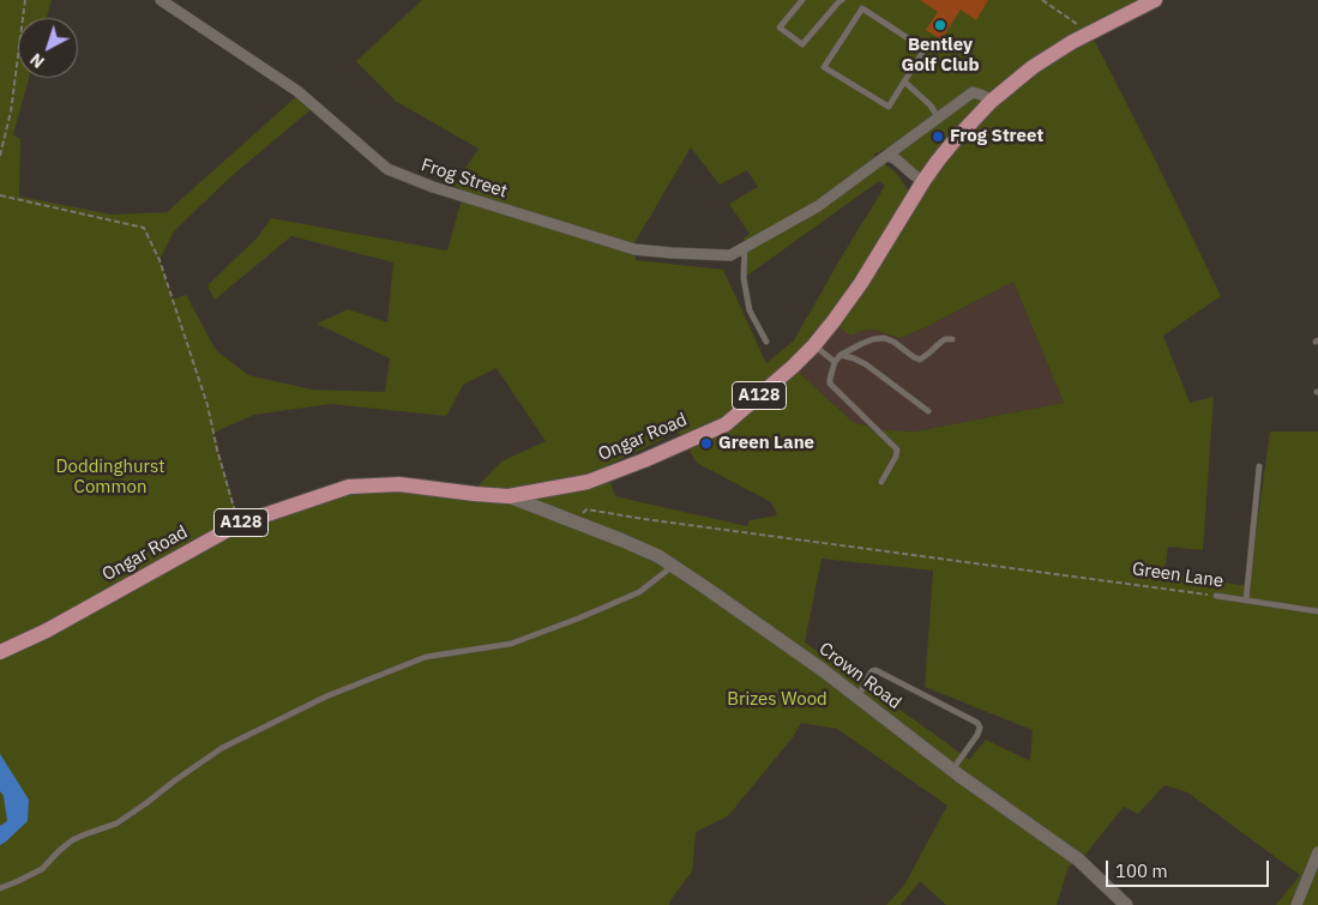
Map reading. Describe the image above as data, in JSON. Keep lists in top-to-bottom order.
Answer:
{
  "streets": {
    "main road": ["A128", "Ongar Road"],
    "street": ["Frog Street", "Crown Road"],
    "lane": ["Green Lane"]
  },
  "crossings": [
    ["Frog Street", "Ongar Road"],
    ["Ongar Road", "Crown Road"],
    ["Green Lane", "Crown Road"]
  ],
  "parks": ["Doddinghurst Common", "Brizes Wood"],
  "places": ["Bentley Golf Club", "Frog Street", "Green Lane"],
  "scale_bar": "100 m",
  "north": "bottom left"
}
